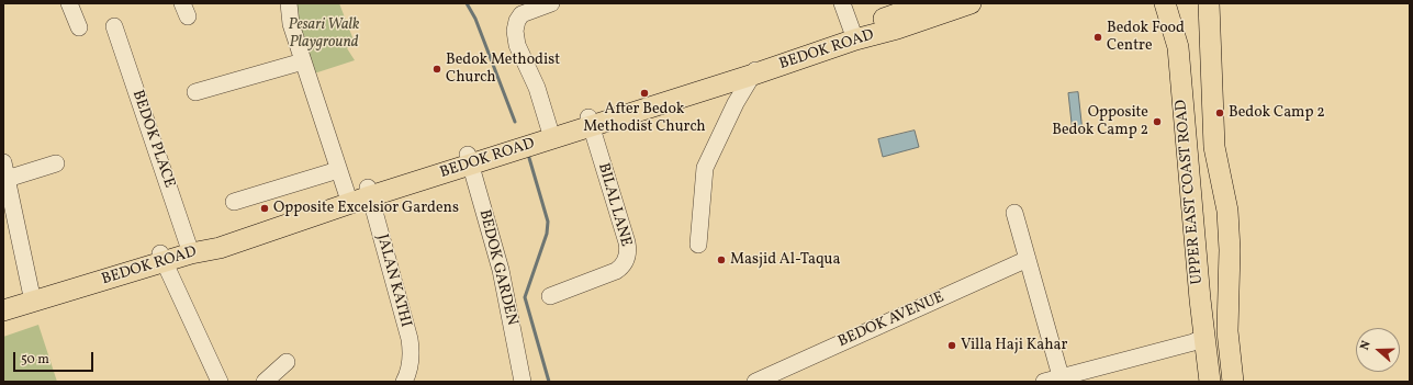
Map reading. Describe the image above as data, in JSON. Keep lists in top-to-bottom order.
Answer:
{
  "streets": {
    "main road": ["BEDOK ROAD", "UPPER EAST COAST ROAD"],
    "street": [
      "BEDOK PLACE",
      "BILAL LANE",
      "BEDOK GARDEN",
      "JALAN KATHI",
      "BEDOK AVENUE"
    ]
  },
  "crossings": [
    ["BEDOK ROAD", "BEDOK PLACE"],
    ["BEDOK ROAD", "BILAL LANE"],
    ["BEDOK ROAD", "BEDOK GARDEN"],
    ["BEDOK ROAD", "JALAN KATHI"]
  ],
  "parks": ["Pesari Walk Playground"],
  "places": [
    "Bedok Food Centre",
    "Bedok Methodist Church",
    "After Bedok Methodist Church",
    "Bedok Camp 2",
    "Opposite Bedok Camp 2",
    "Opposite Excelsior Gardens",
    "Masjid Al-Taqua",
    "Villa Haji Kahar"
  ],
  "scale_bar": "50 m",
  "north": "left"
}
